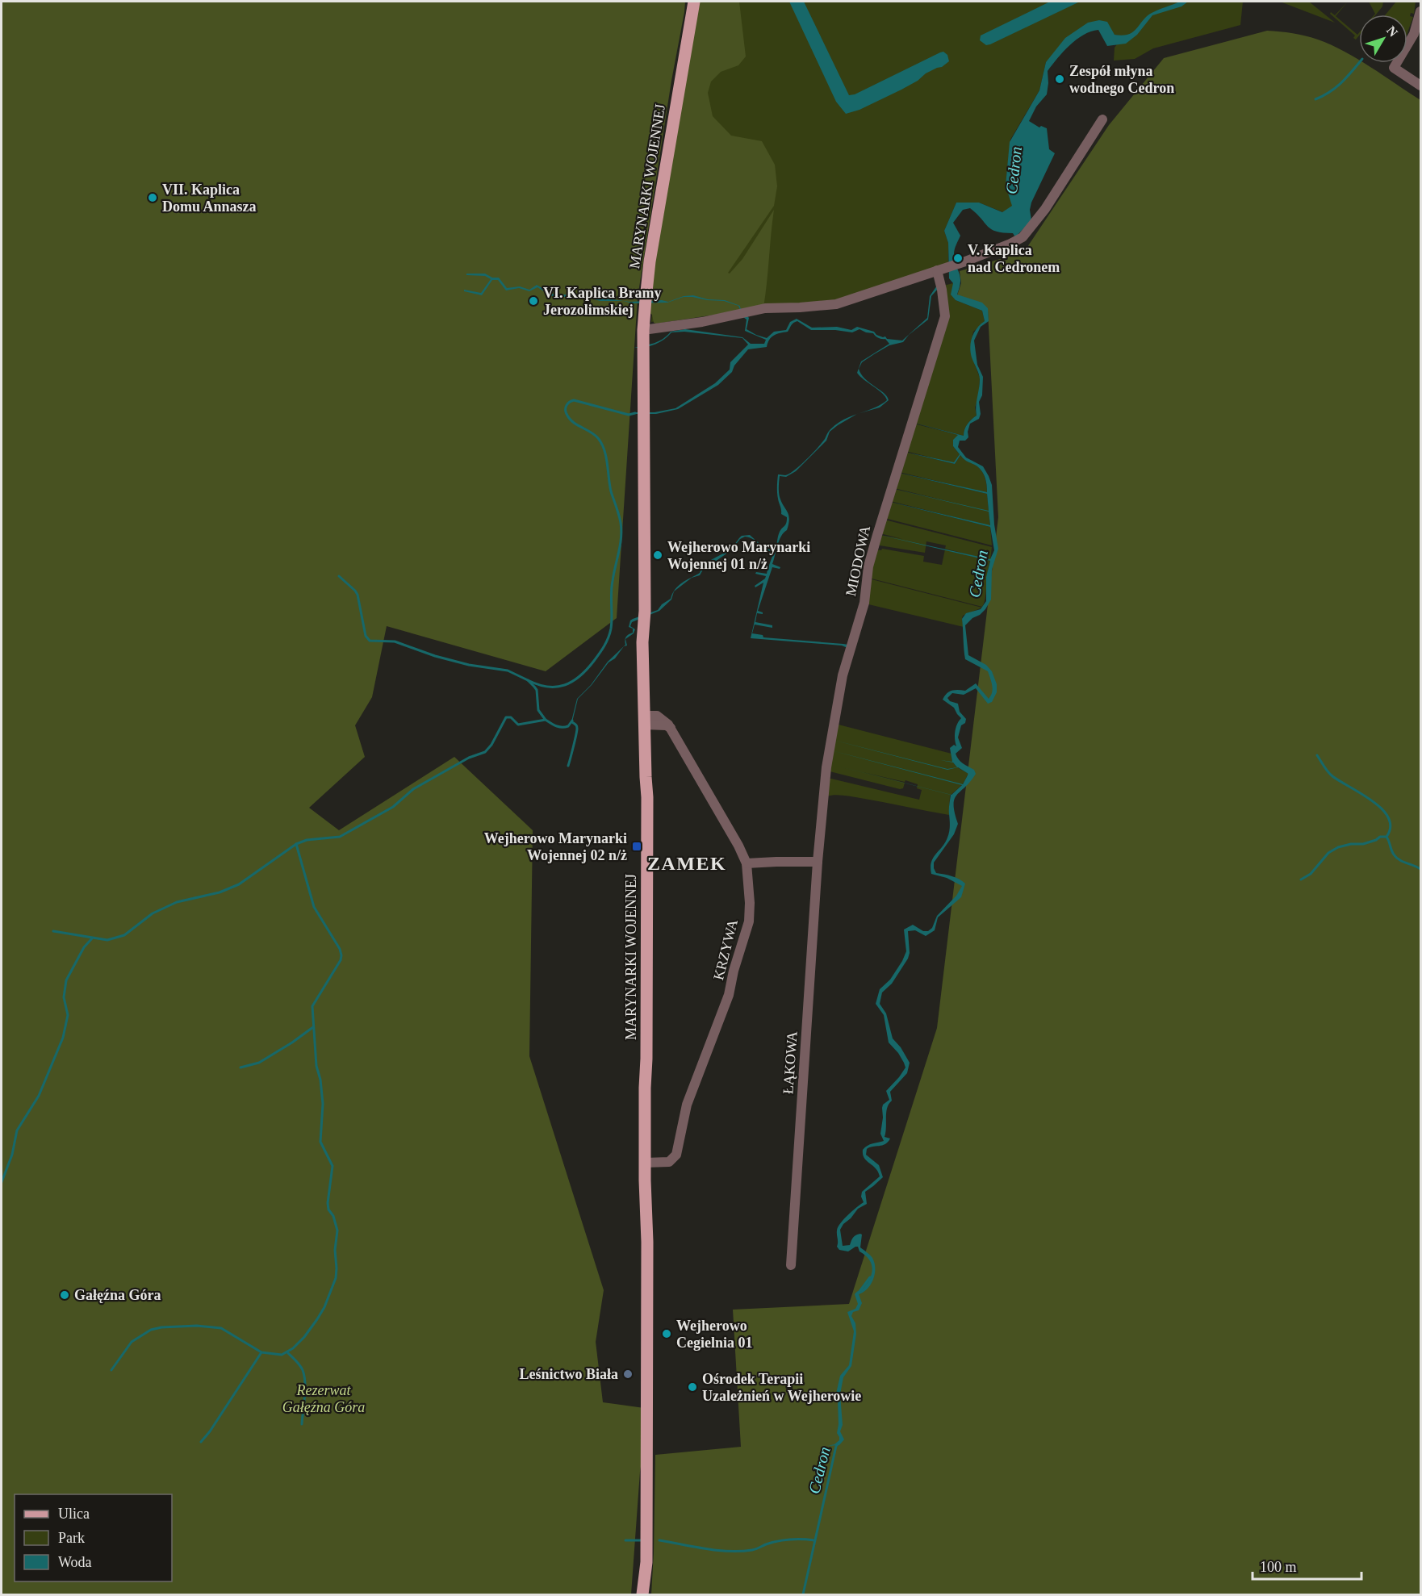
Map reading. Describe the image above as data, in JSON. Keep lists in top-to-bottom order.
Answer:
{
  "streets": {
    "main road": ["MARYNARKI WOJENNEJ"],
    "street": ["MIODOWA", "KRZYWA", "ŁĄKOWA"]
  },
  "crossings": [
    ["MARYNARKI WOJENNEJ", "KRZYWA"],
    ["MIODOWA", "ŁĄKOWA"]
  ],
  "districts": ["ZAMEK"],
  "water": ["Cedron"],
  "parks": ["Rezerwat Gałęźna Góra"],
  "places": {
    "other": [
      "Zespół młyna wodnego Cedron",
      "VII. Kaplica Domu Annasza",
      "V. Kaplica nad Cedronem",
      "VI. Kaplica Bramy Jerozolimskiej",
      "Wejherowo Marynarki Wojennej 01 n/ż",
      "Gałęźna Góra",
      "Wejherowo Cegielnia 01",
      "Leśnictwo Biała",
      "Ośrodek Terapii Uzależnień w Wejherowie"
    ],
    "transit": ["Wejherowo Marynarki Wojennej 02 n/ż"]
  },
  "legend": ["Ulica", "Park", "Woda"],
  "scale_bar": "100 m",
  "north": "top right"
}
